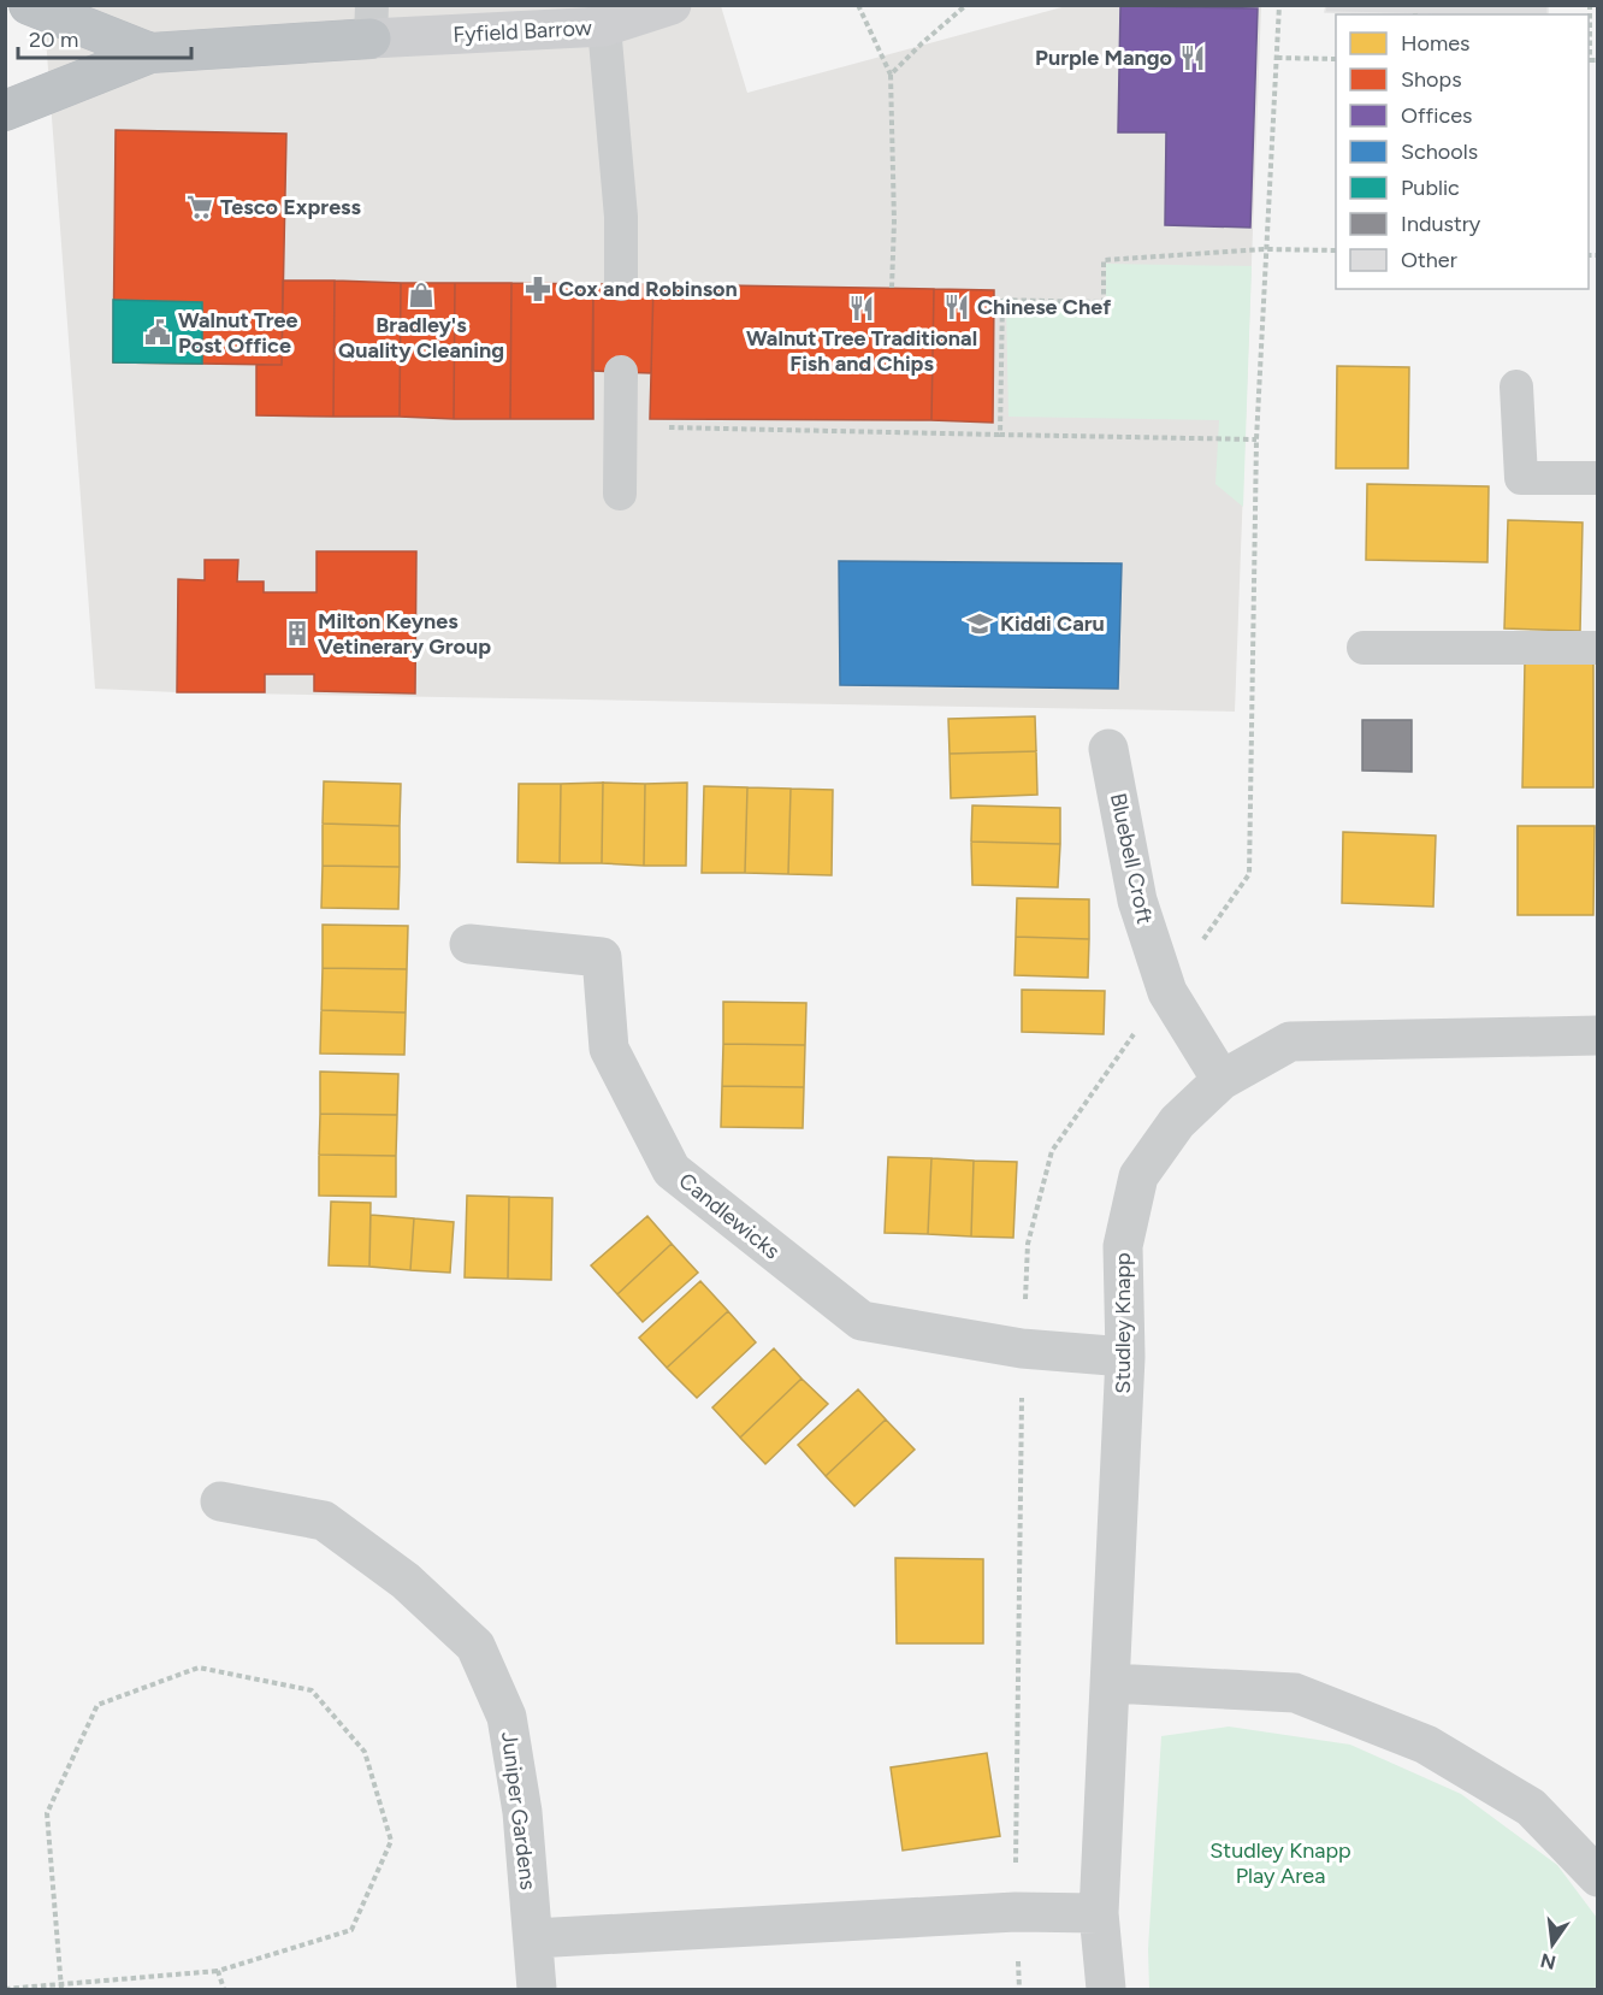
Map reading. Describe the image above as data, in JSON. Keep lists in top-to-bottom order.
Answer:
{
  "streets": {
    "street": [
      "Fyfield Barrow",
      "Bluebell Croft",
      "Candlewicks",
      "Studley Knapp",
      "Juniper Gardens"
    ]
  },
  "crossings": [
    ["Bluebell Croft", "Studley Knapp"],
    ["Candlewicks", "Studley Knapp"]
  ],
  "parks": ["Studley Knapp Play Area"],
  "places": {
    "restaurant": ["Purple Mango", "Chinese Chef", "Walnut Tree Traditional Fish and Chips"],
    "supermarket": ["Tesco Express"],
    "pharmacy": ["Cox and Robinson"],
    "shop": ["Bradley's Quality Cleaning"],
    "public building": ["Walnut Tree Post Office"],
    "school or university": ["Kiddi Caru"],
    "building": ["Milton Keynes Vetinerary Group"]
  },
  "legend": [
    "Homes",
    "Shops",
    "Offices",
    "Schools",
    "Public",
    "Industry",
    "Other"
  ],
  "scale_bar": "20 m",
  "north": "bottom"
}
